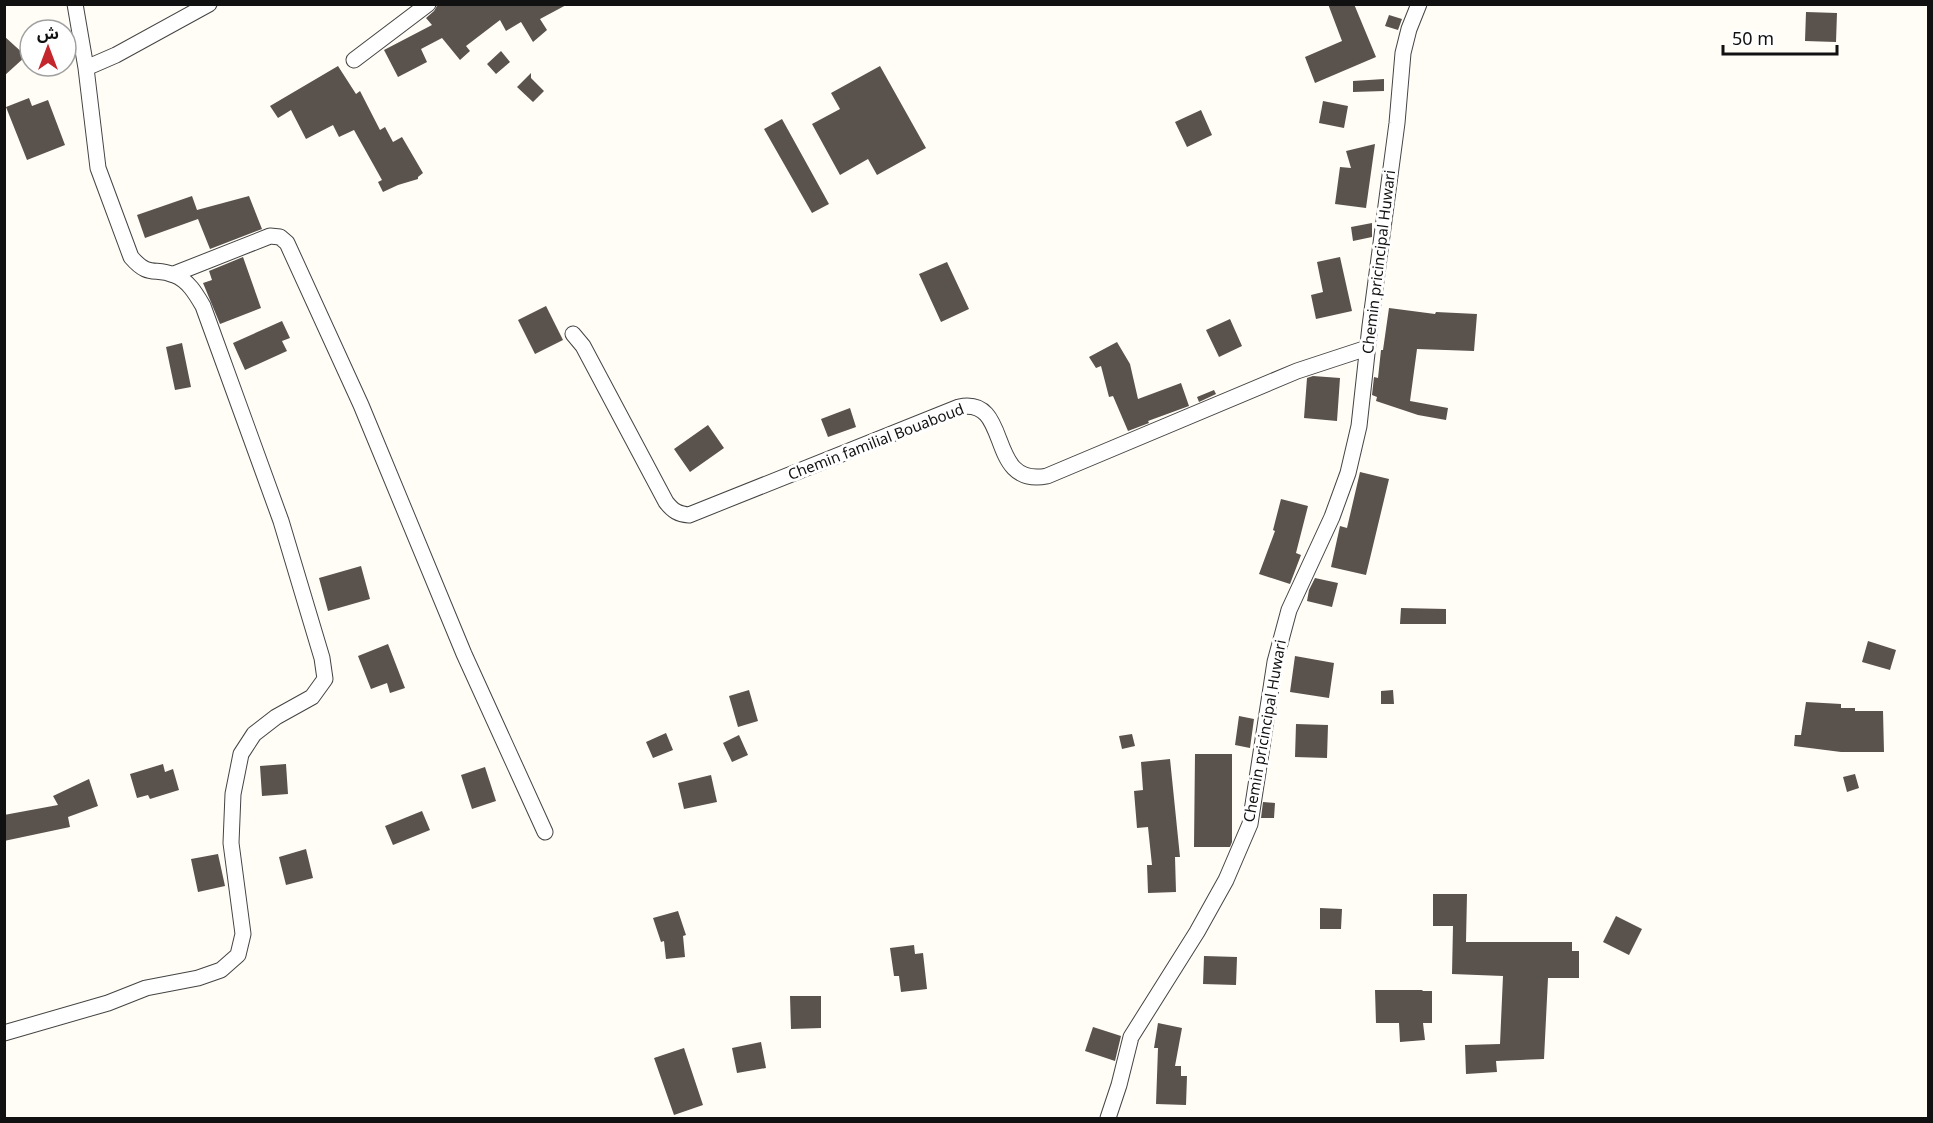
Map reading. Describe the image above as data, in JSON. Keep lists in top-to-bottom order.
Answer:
{
  "streets": {
    "street": ["Chemin pricincipal Huwari", "Chemin familial Bouaboud"]
  },
  "crossings": [
    ["Chemin pricincipal Huwari", "Chemin familial Bouaboud"]
  ],
  "scale_bar": "50 m",
  "north": "top"
}
